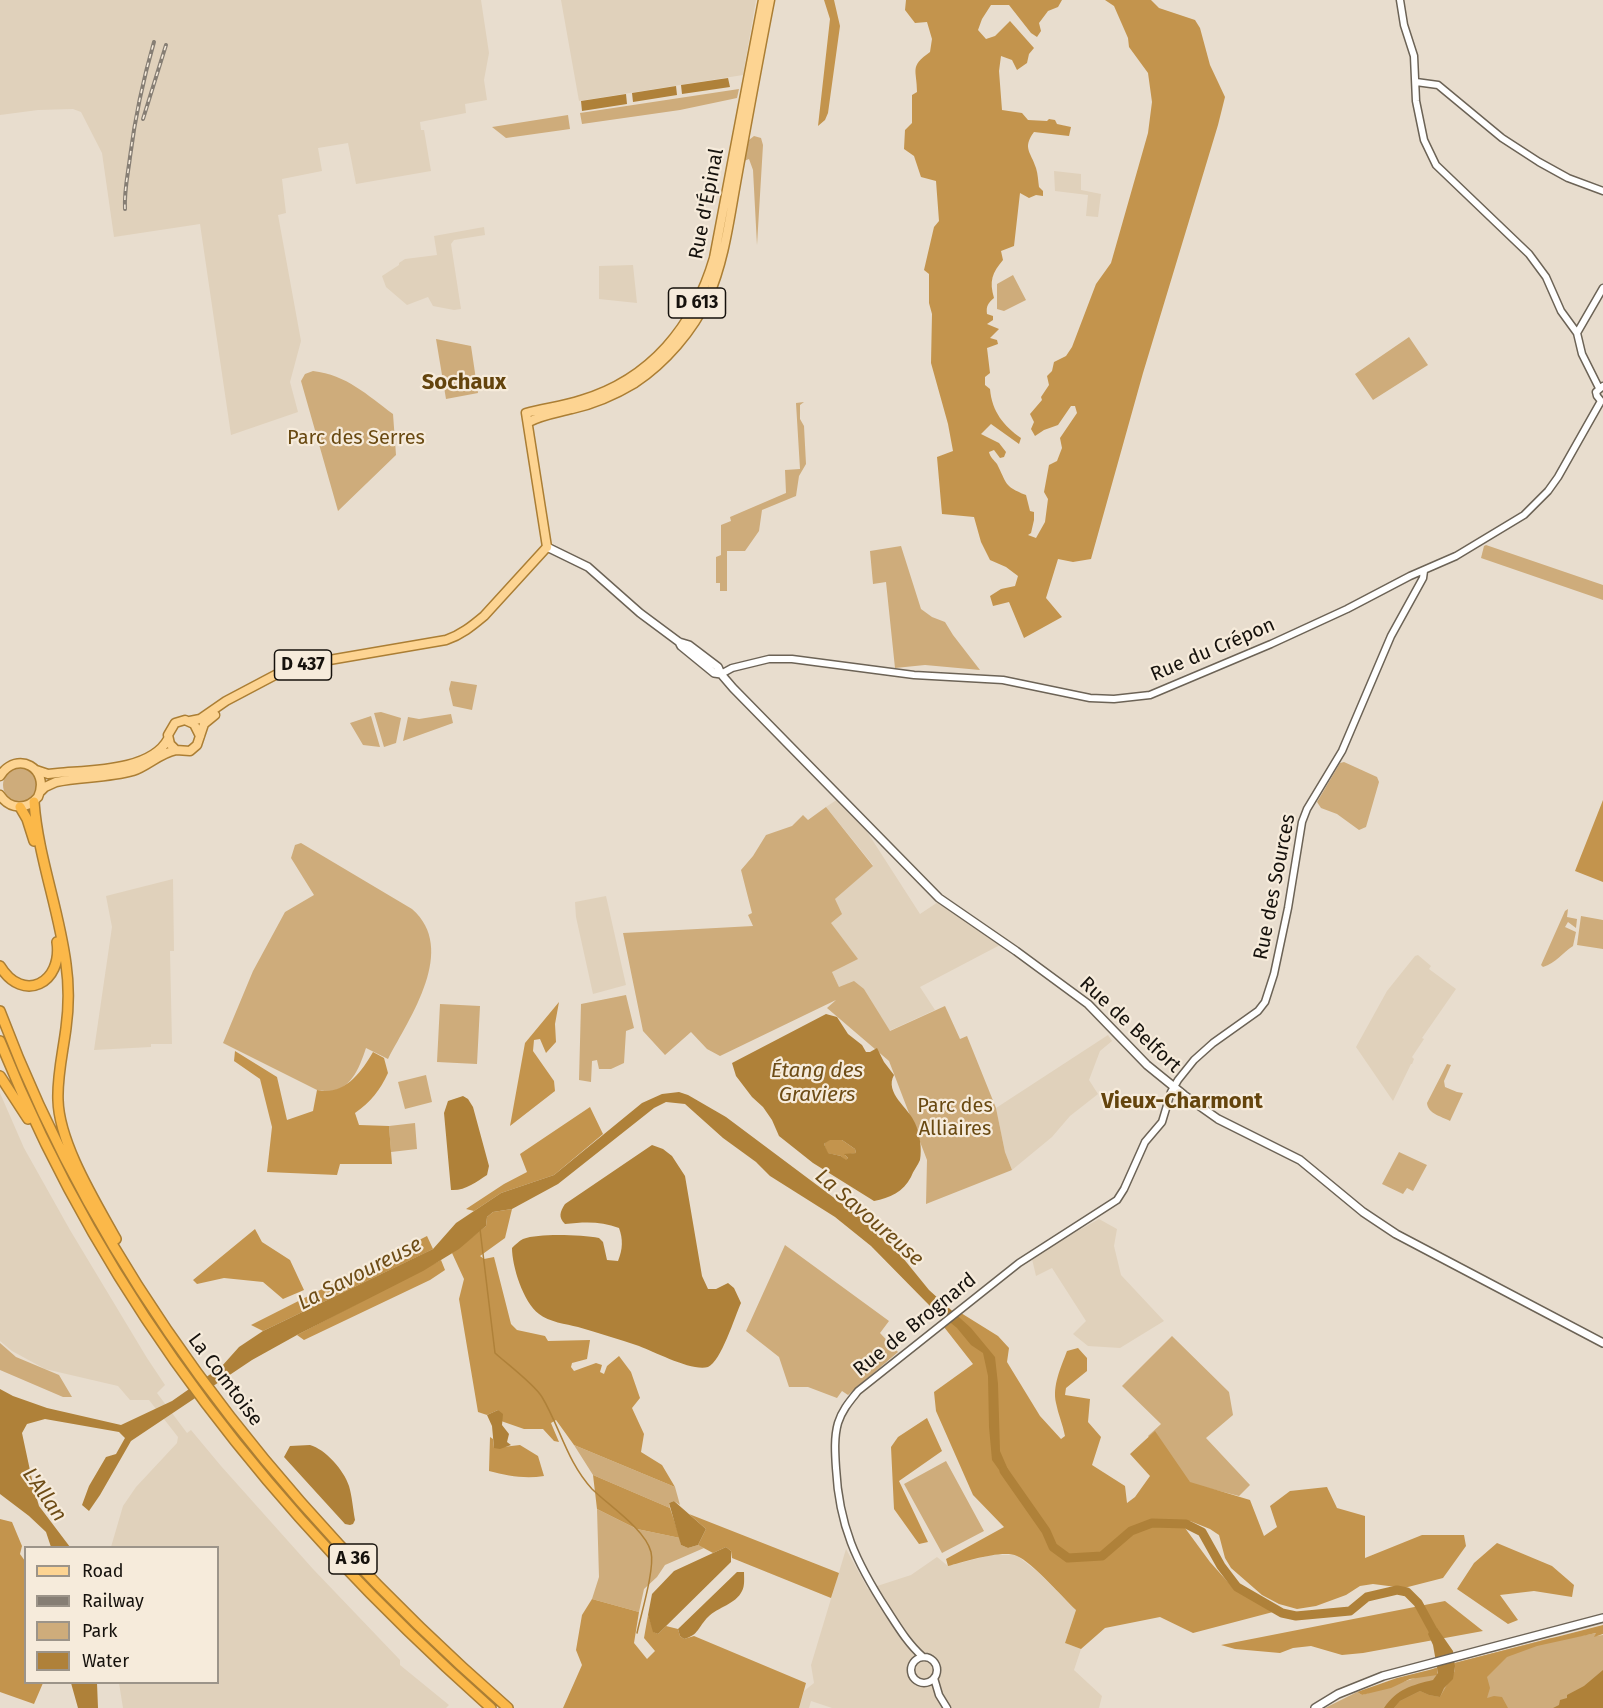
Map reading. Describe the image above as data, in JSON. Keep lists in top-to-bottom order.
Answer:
{
  "streets": {
    "highway": ["La Comtoise", "A 36"],
    "main road": [
      "Rue d'Épinal",
      "D 613",
      "D 437",
      "Rue de Belfort"
    ],
    "street": ["Rue du Crépon", "Rue des Sources", "Rue de Brognard"]
  },
  "crossings": [
    ["Rue du Crépon", "Rue des Sources"],
    ["Rue du Crépon", "Rue de Belfort"],
    ["D 437", "Rue de Belfort"],
    ["Rue des Sources", "Rue de Belfort"],
    ["Rue des Sources", "Rue de Brognard"],
    ["Rue de Belfort", "Rue de Brognard"]
  ],
  "districts": ["Sochaux", "Vieux-Charmont"],
  "water": ["Étang des Graviers", "La Savoureuse", "L'Allan"],
  "parks": ["Parc des Serres", "Parc des Alliaires"],
  "legend": [
    "Road",
    "Railway",
    "Park",
    "Water"
  ]
}
